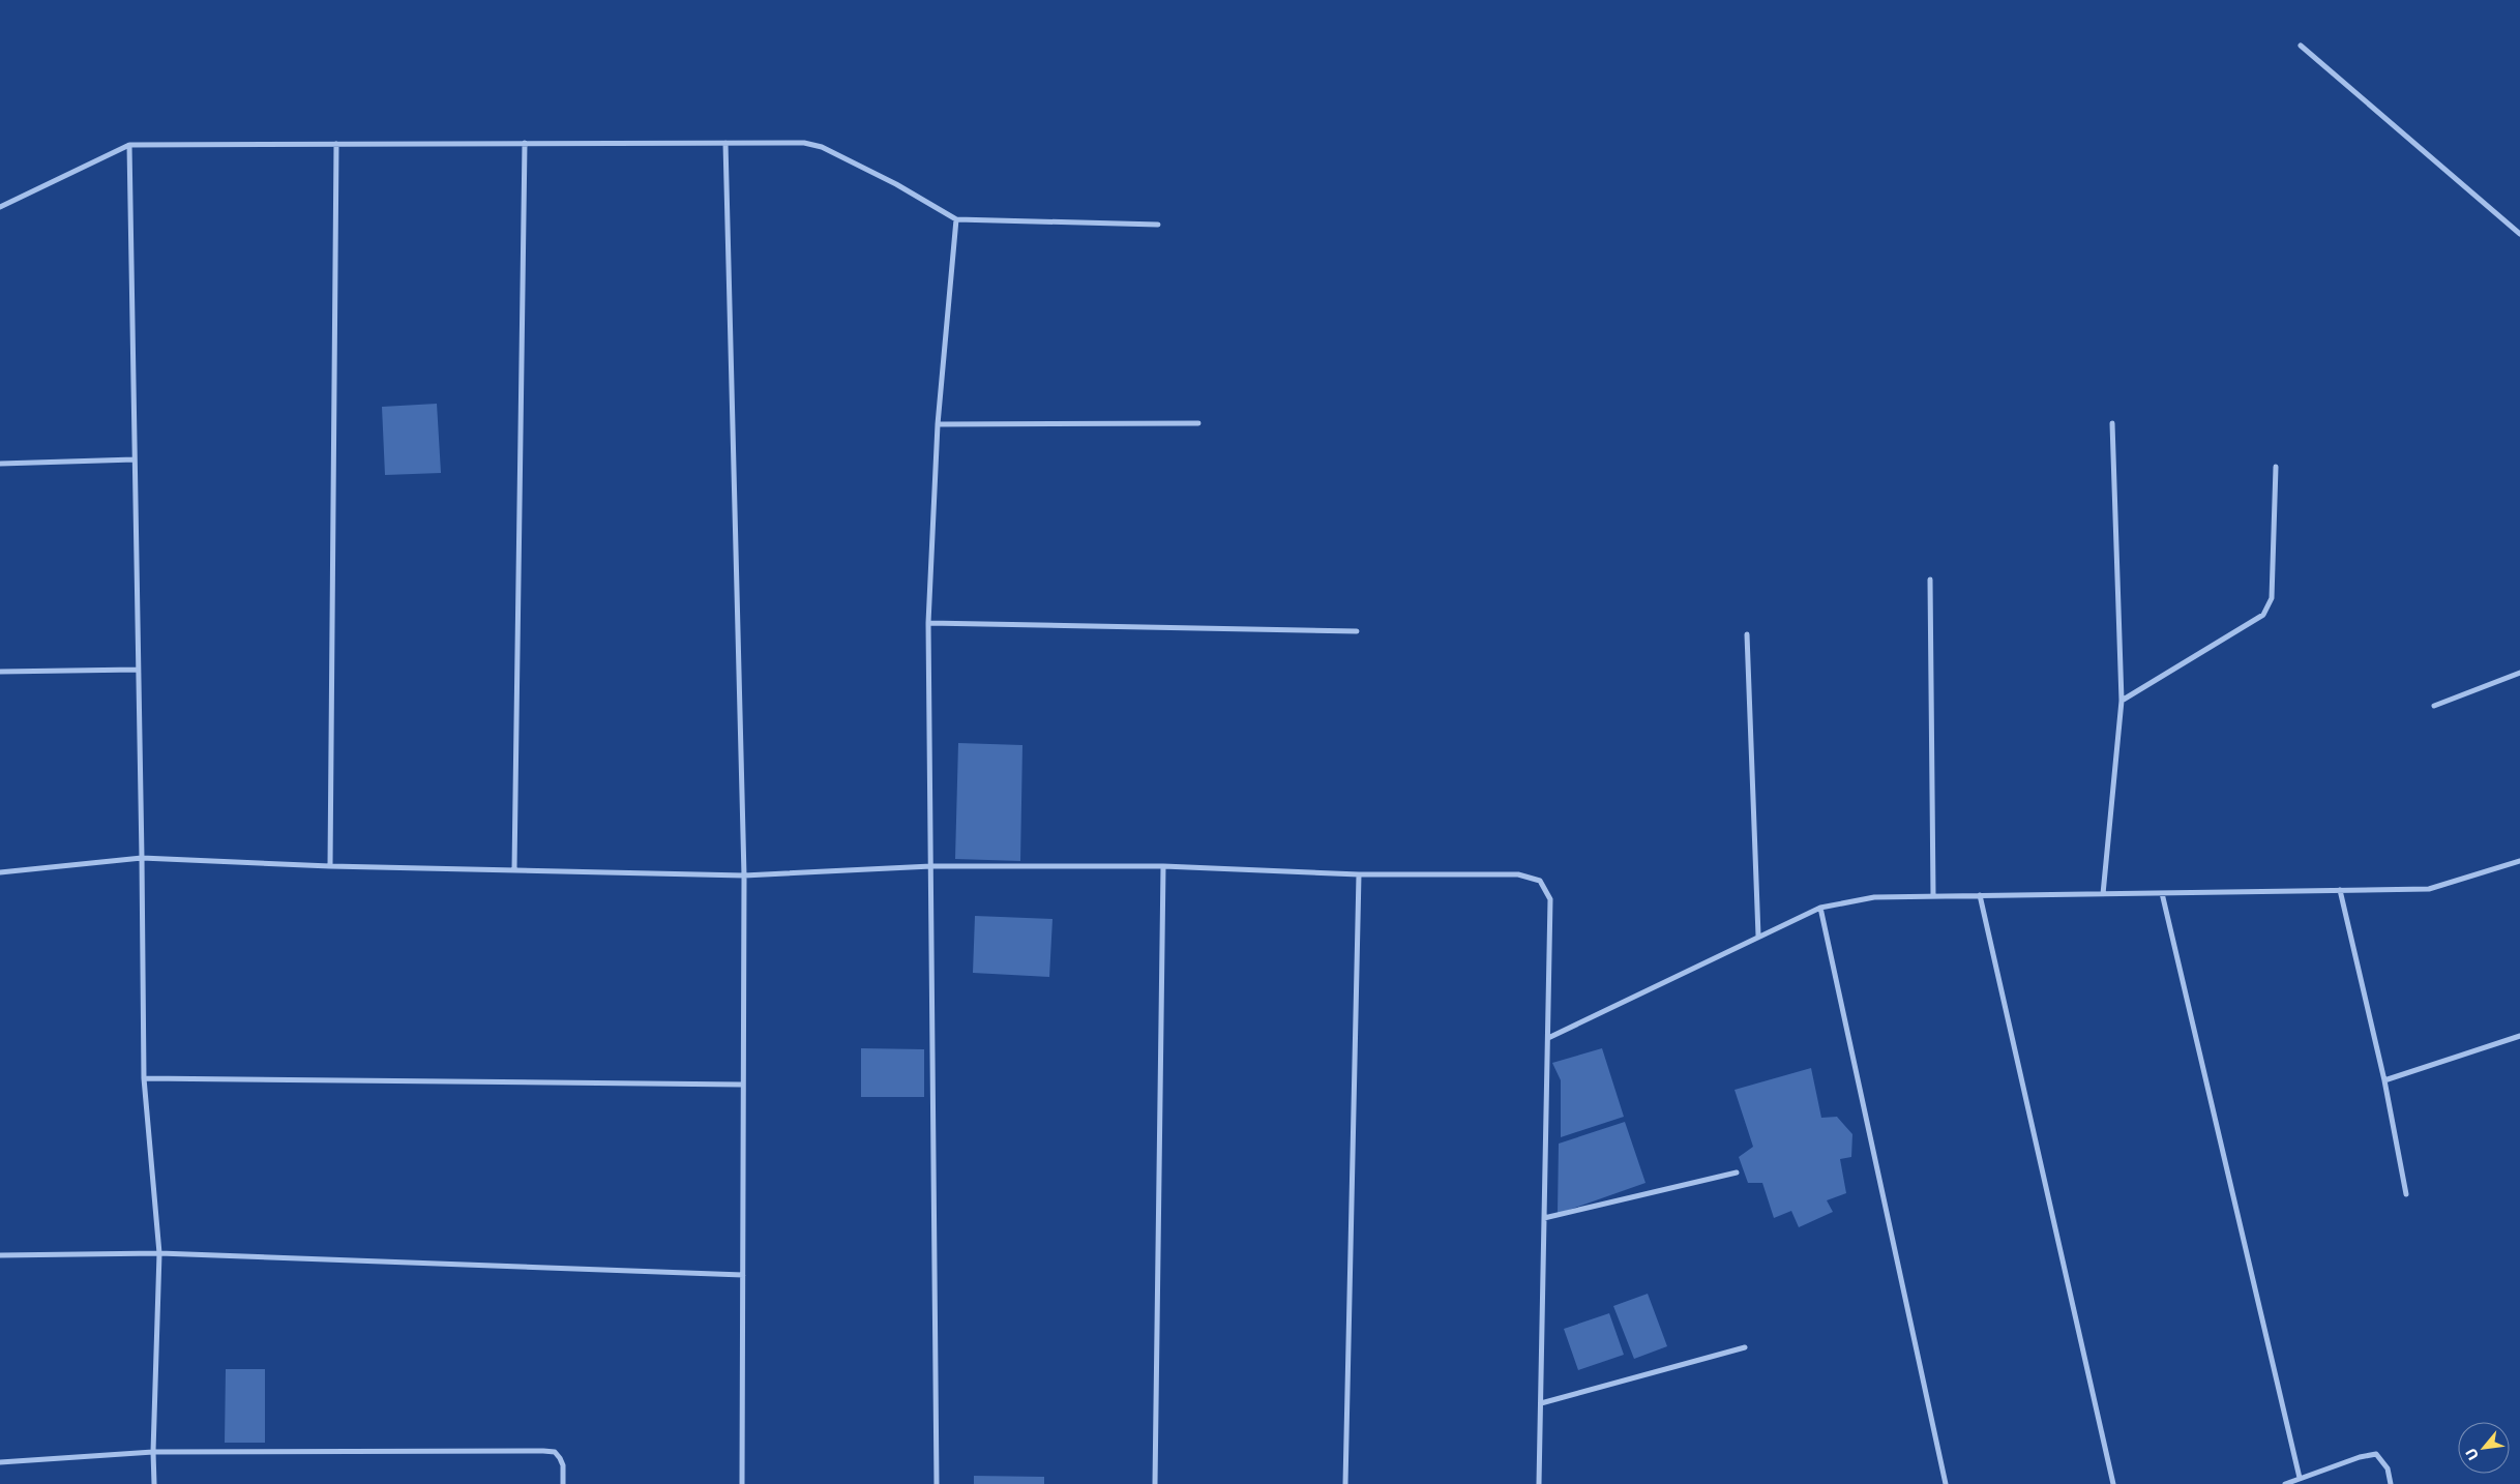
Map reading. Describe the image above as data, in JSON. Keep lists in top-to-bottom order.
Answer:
{
  "north": "bottom left"
}
